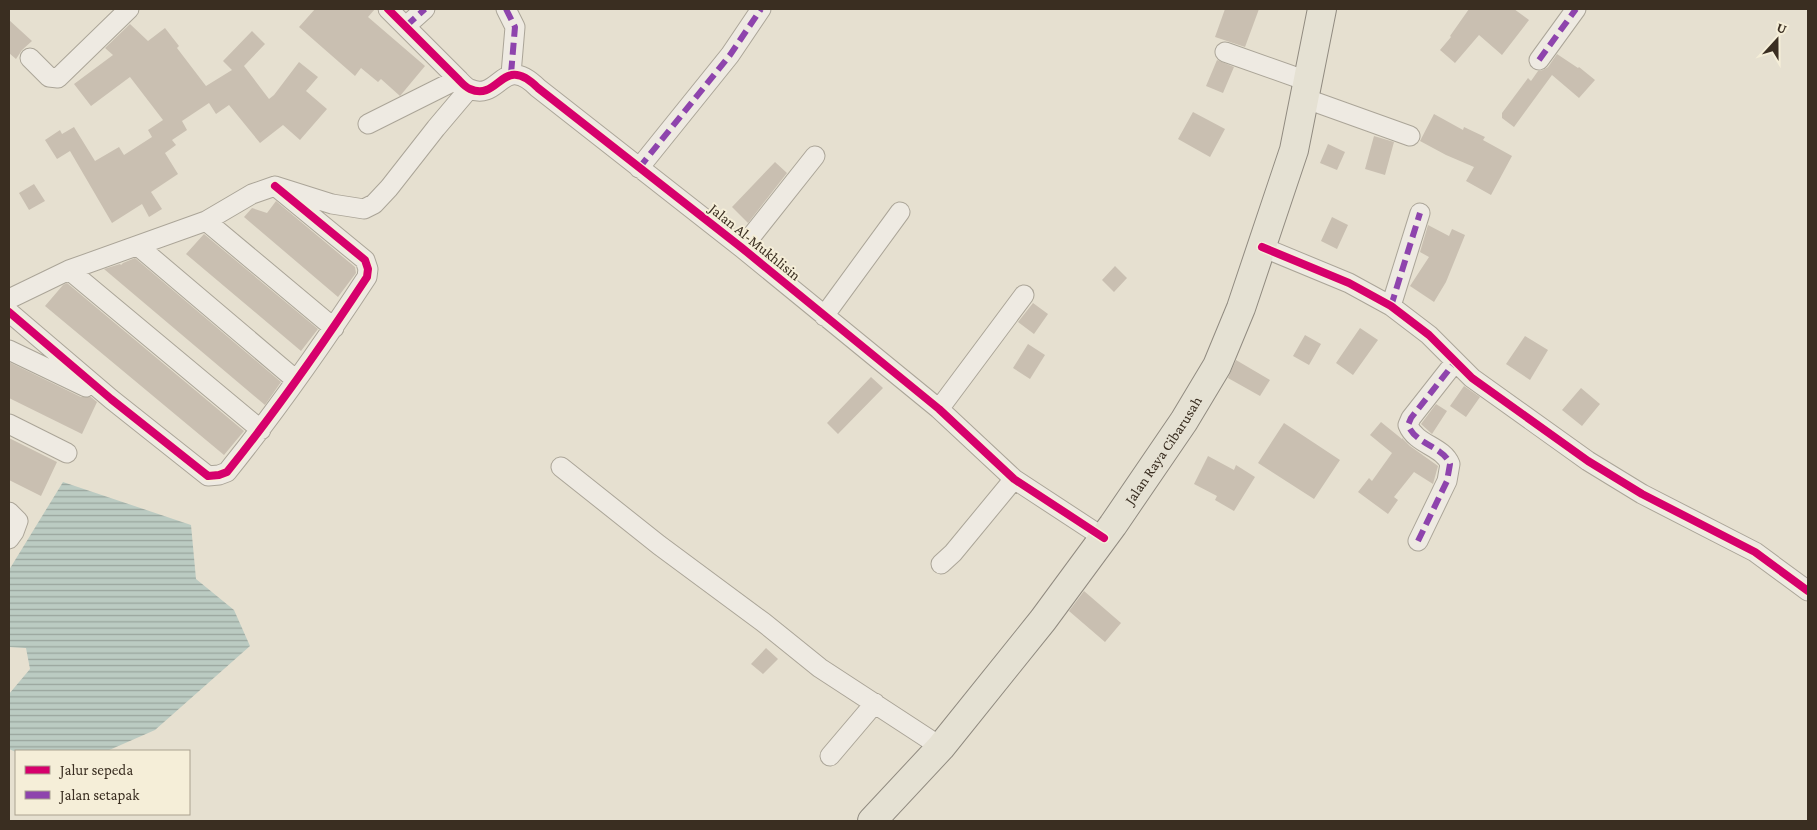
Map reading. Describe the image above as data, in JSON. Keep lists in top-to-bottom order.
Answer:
{
  "streets": {
    "main road": ["Jalan Raya Cibarusah"],
    "street": ["Jalan Al-Mukhlisin"]
  },
  "crossings": [
    ["Jalan Al-Mukhlisin", "Jalan Raya Cibarusah"]
  ],
  "legend": ["Jalur sepeda", "Jalan setapak"],
  "north": "top"
}
